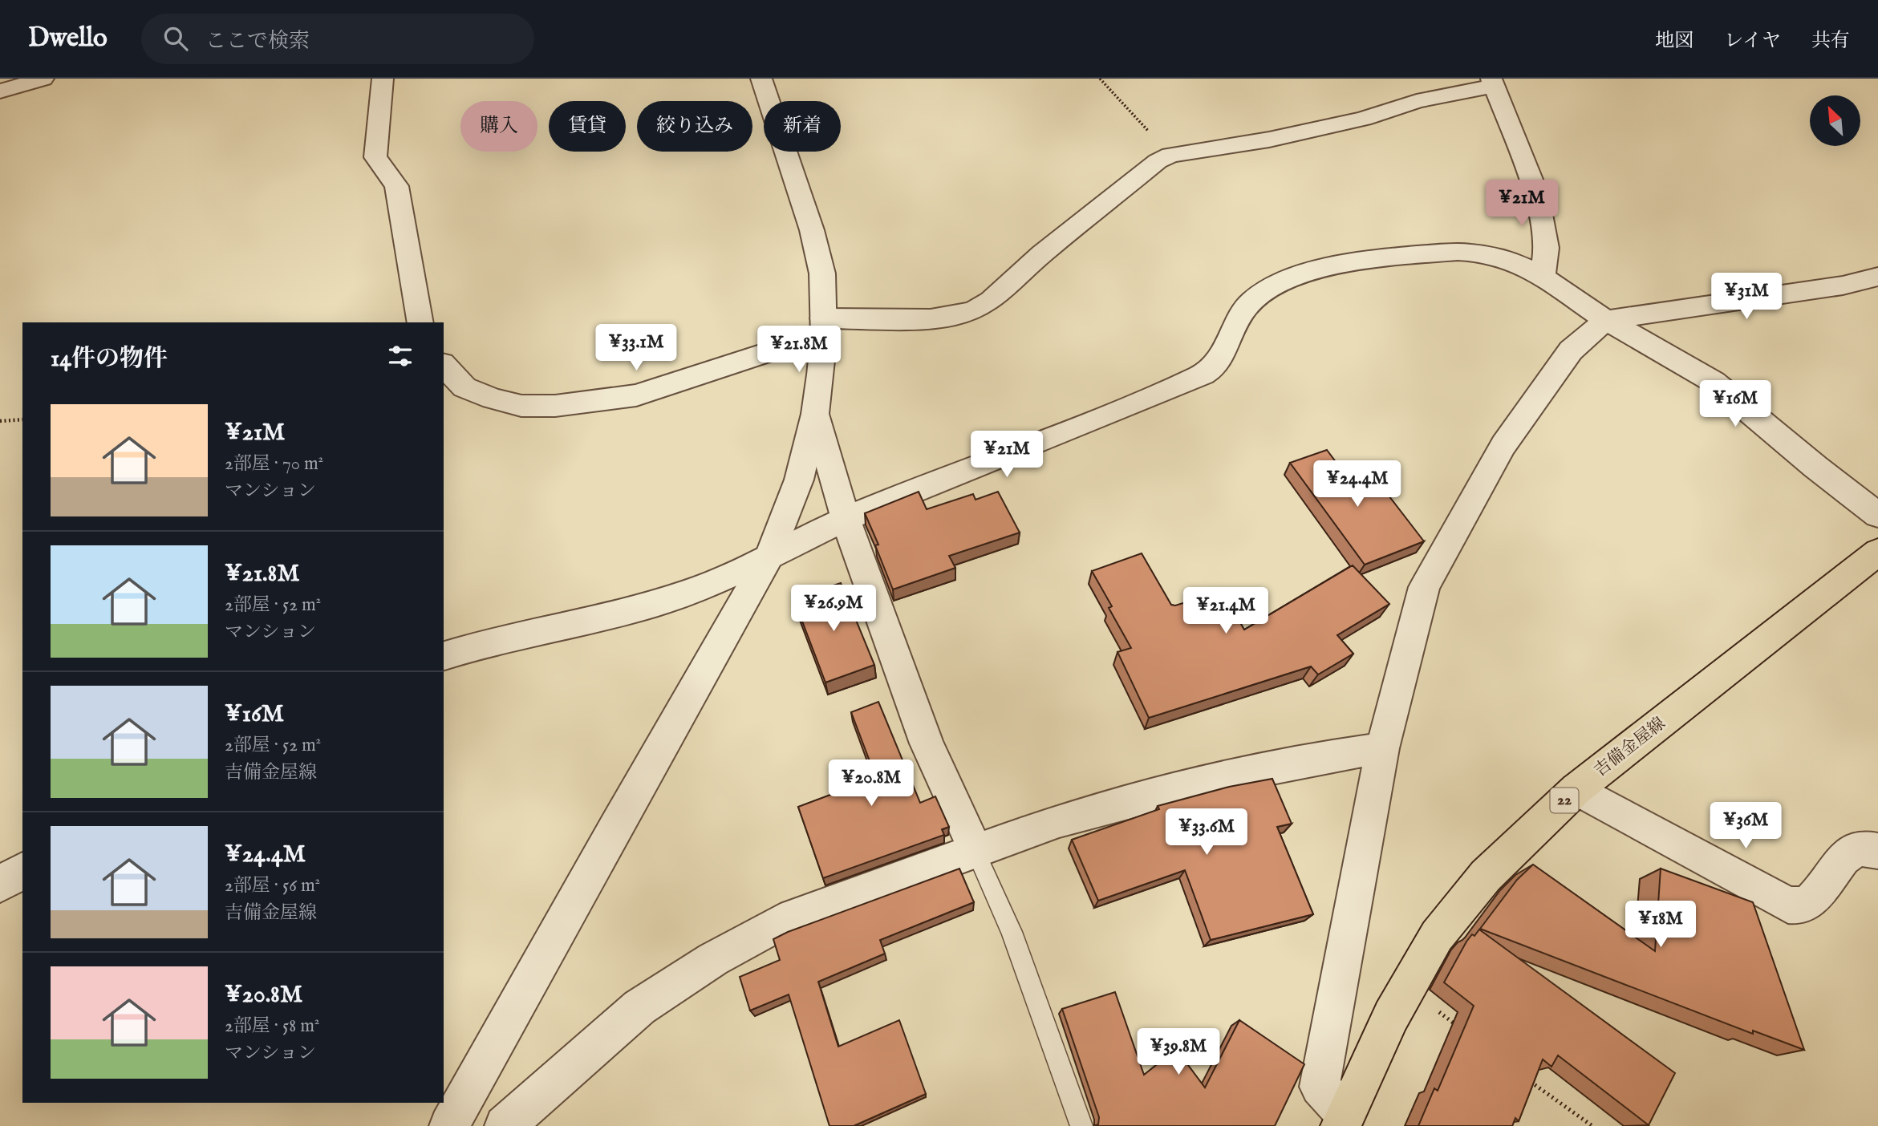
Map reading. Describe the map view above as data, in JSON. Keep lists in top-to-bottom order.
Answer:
{
  "streets": {
    "main road": ["吉備金屋線", "22"]
  },
  "north": "top left",
  "page": {
    "header": "Dwello",
    "search": "ここで検索",
    "nav": ["地図", "レイヤ", "共有"],
    "chip": [
      "購入",
      "賃貸",
      "絞り込み",
      "新着"
    ],
    "price": [
      "¥21M",
      "¥31M",
      "¥33.1M",
      "¥21.8M",
      "¥16M",
      "¥21M",
      "¥24.4M",
      "¥26.9M",
      "¥21.4M",
      "¥20.8M",
      "¥36M",
      "¥33.6M",
      "¥18M",
      "¥39.8M"
    ],
    "heading": "14件の物件",
    "list": [
      {
        "name": "¥21M",
        "note": "2部屋 · 70 m² · マンション"
      },
      {
        "name": "¥21.8M",
        "note": "2部屋 · 52 m² · マンション"
      },
      {
        "name": "¥16M",
        "note": "2部屋 · 52 m² · 吉備金屋線"
      },
      {
        "name": "¥24.4M",
        "note": "2部屋 · 56 m² · 吉備金屋線"
      },
      {
        "name": "¥20.8M",
        "note": "2部屋 · 58 m² · マンション"
      }
    ]
  }
}
